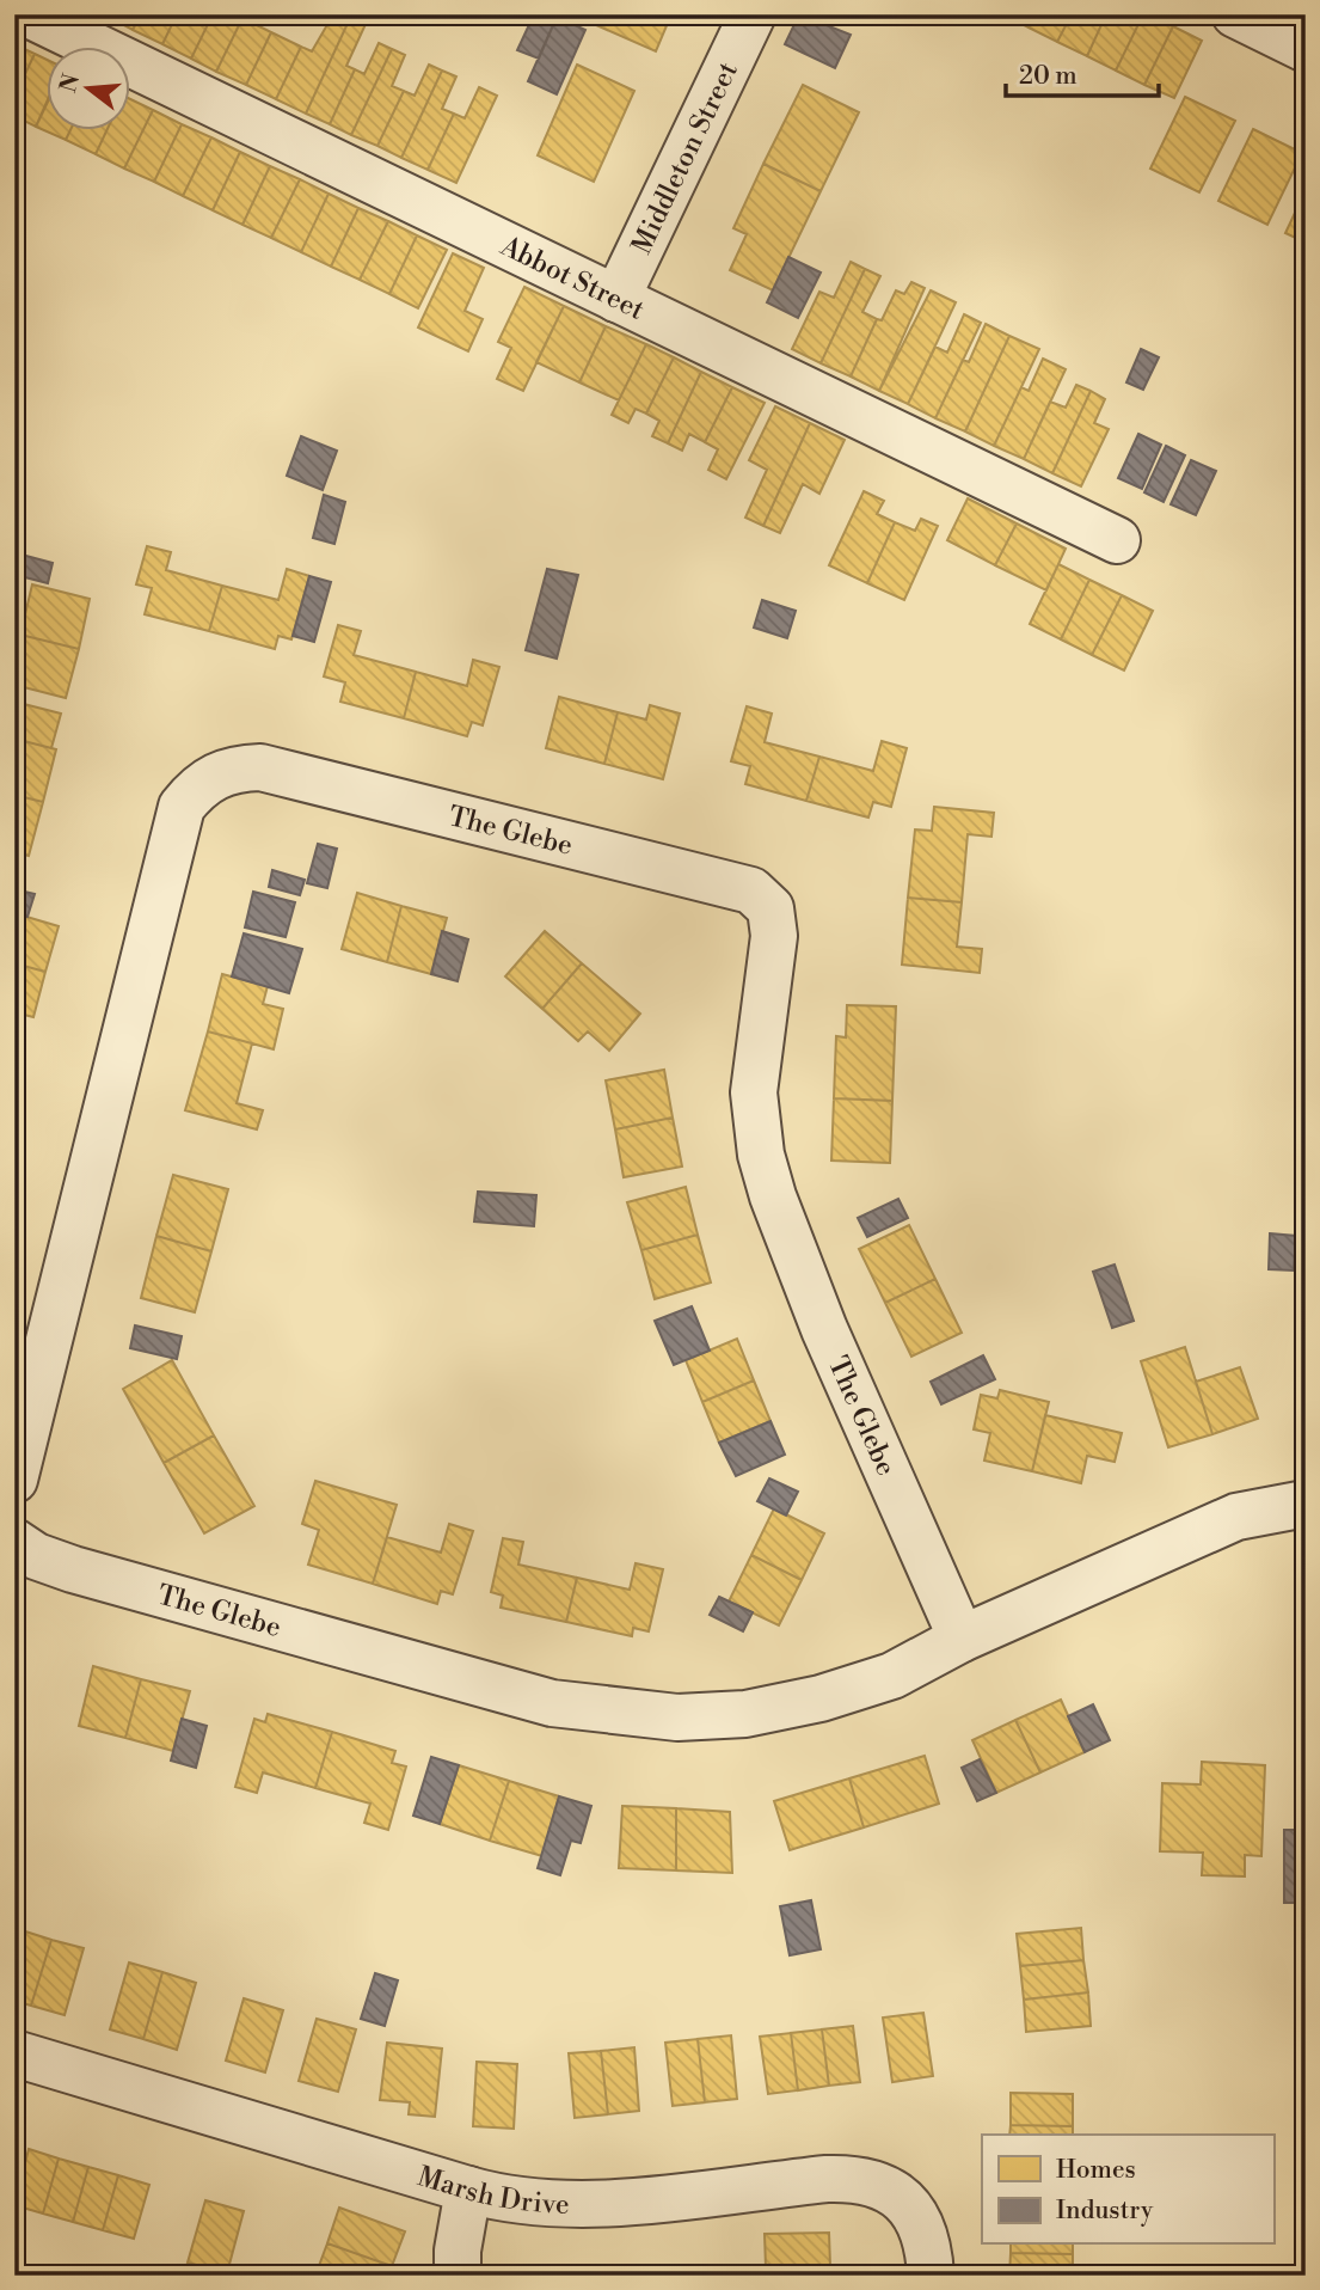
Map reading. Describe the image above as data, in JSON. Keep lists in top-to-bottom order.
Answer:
{
  "streets": {
    "street": [
      "Middleton Street",
      "Abbot Street",
      "The Glebe",
      "Marsh Drive"
    ]
  },
  "crossings": [
    ["Middleton Street", "Abbot Street"]
  ],
  "legend": ["Homes", "Industry"],
  "scale_bar": "20 m",
  "north": "left"
}
